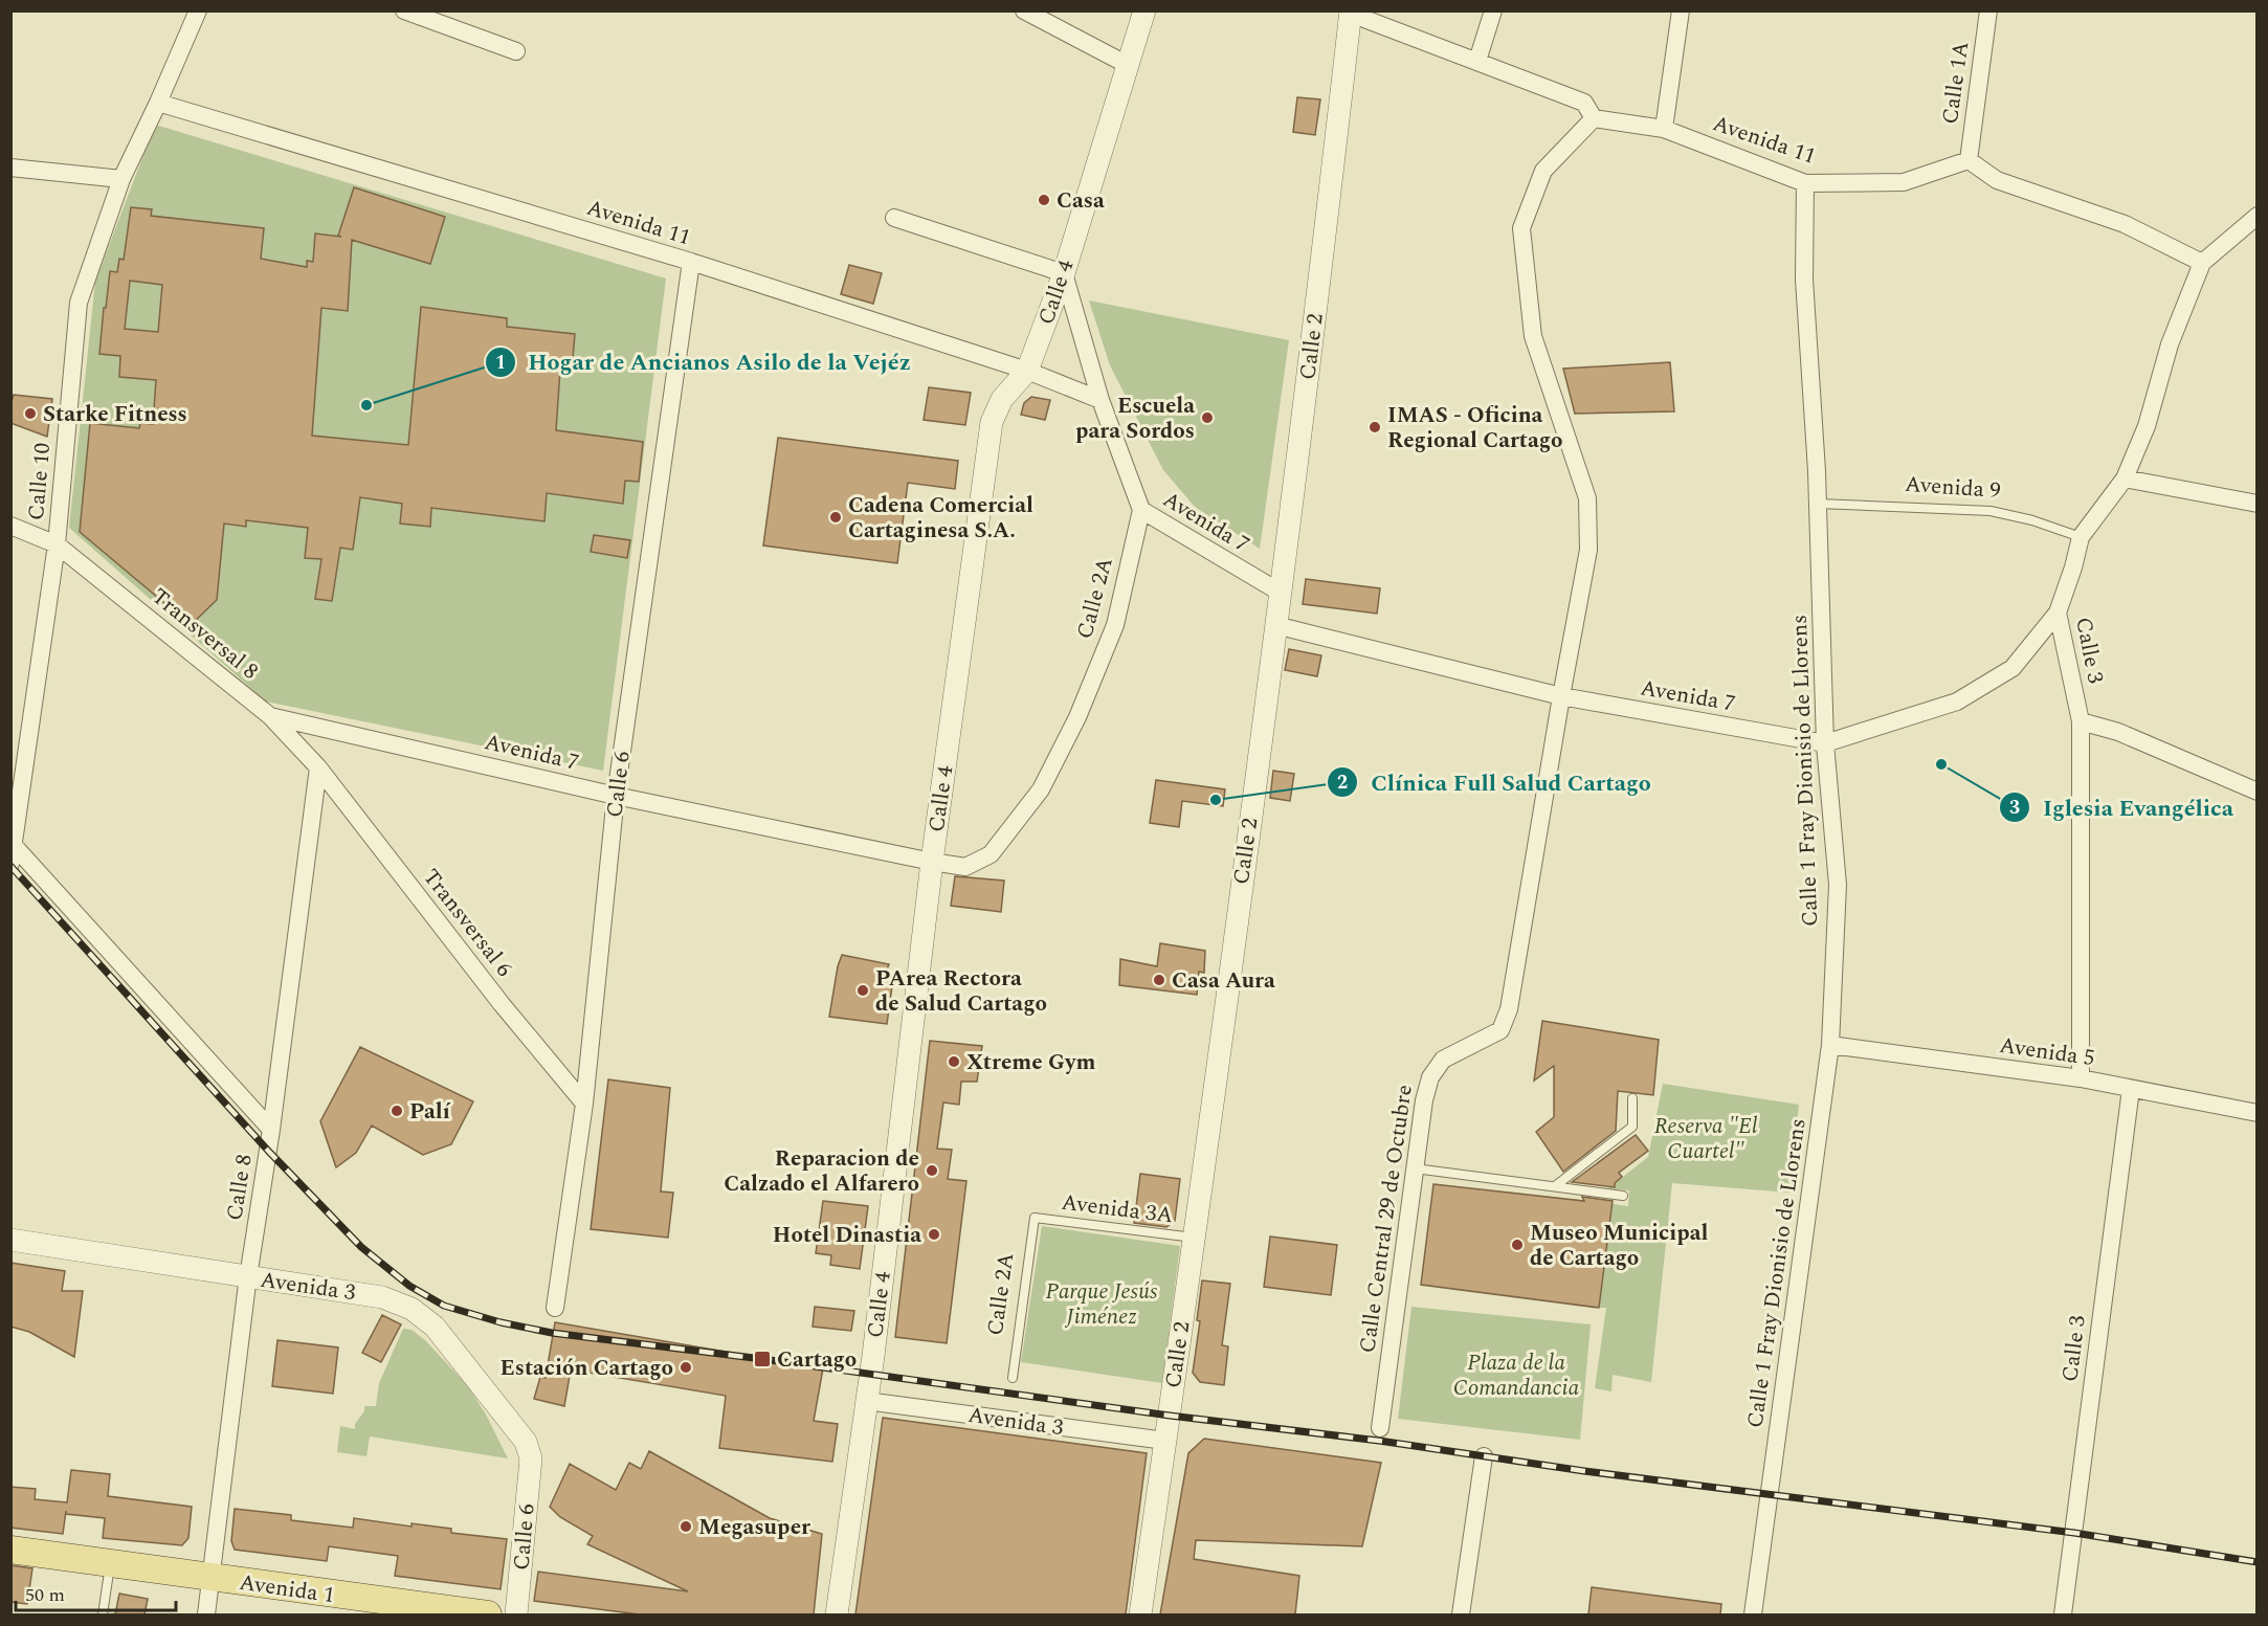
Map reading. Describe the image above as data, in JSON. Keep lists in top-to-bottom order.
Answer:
{
  "streets": {
    "main road": ["Avenida 1"],
    "street": [
      "Calle 1A",
      "Avenida 11",
      "Calle 4",
      "Calle 2",
      "Calle 10",
      "Avenida 7",
      "Calle 2A",
      "Transversal 8",
      "Calle 3",
      "Calle 1 Fray Dionisio de Llorens",
      "Calle 6",
      "Transversal 6",
      "Avenida 5",
      "Calle 8",
      "Calle Central 29 de Octubre",
      "Avenida 3"
    ],
    "lane": ["Avenida 9", "Avenida 3A"]
  },
  "crossings": [
    ["Calle 1A", "Avenida 11"],
    ["Avenida 11", "Calle 4"],
    ["Avenida 11", "Calle 10"],
    ["Avenida 11", "Calle 1 Fray Dionisio de Llorens"],
    ["Avenida 11", "Calle 6"],
    ["Avenida 11", "Calle Central 29 de Octubre"],
    ["Calle 4", "Avenida 7"],
    ["Calle 4", "Calle 2A"],
    ["Calle 4", "Avenida 3"],
    ["Calle 2", "Avenida 7"],
    ["Calle 2", "Avenida 3A"],
    ["Calle 2", "Avenida 3"],
    ["Calle 10", "Transversal 8"],
    ["Avenida 9", "Calle 3"],
    ["Avenida 9", "Calle 1 Fray Dionisio de Llorens"],
    ["Avenida 7", "Calle 2A"],
    ["Avenida 7", "Transversal 8"],
    ["Avenida 7", "Calle 3"],
    ["Avenida 7", "Calle 1 Fray Dionisio de Llorens"],
    ["Avenida 7", "Calle 6"],
    ["Avenida 7", "Calle Central 29 de Octubre"],
    ["Calle 2A", "Avenida 3A"],
    ["Transversal 8", "Transversal 6"],
    ["Transversal 8", "Calle 8"],
    ["Calle 3", "Avenida 5"],
    ["Calle 1 Fray Dionisio de Llorens", "Avenida 5"],
    ["Calle 6", "Transversal 6"],
    ["Calle 6", "Avenida 3"],
    ["Transversal 6", "Calle 8"],
    ["Calle 8", "Avenida 3"],
    ["Calle 8", "Avenida 1"]
  ],
  "parks": ["Reserva \"El Cuartel\"", "Parque Jesús Jiménez", "Plaza de la Comandancia"],
  "places": {
    "other": [
      "Casa",
      "Hogar de Ancianos Asilo de la Vejéz",
      "Starke Fitness",
      "Escuela para Sordos",
      "IMAS - Oficina Regional Cartago",
      "Cadena Comercial Cartaginesa S.A.",
      "Iglesia Evangélica",
      "Clínica Full Salud Cartago",
      "Casa Aura",
      "PArea Rectora de Salud Cartago",
      "Xtreme Gym",
      "Palí",
      "Reparacion de Calzado el Alfarero",
      "Hotel Dinastia",
      "Museo Municipal de Cartago",
      "Estación Cartago",
      "Megasuper"
    ],
    "transit": ["Cartago"]
  },
  "scale_bar": "50 m"
}
